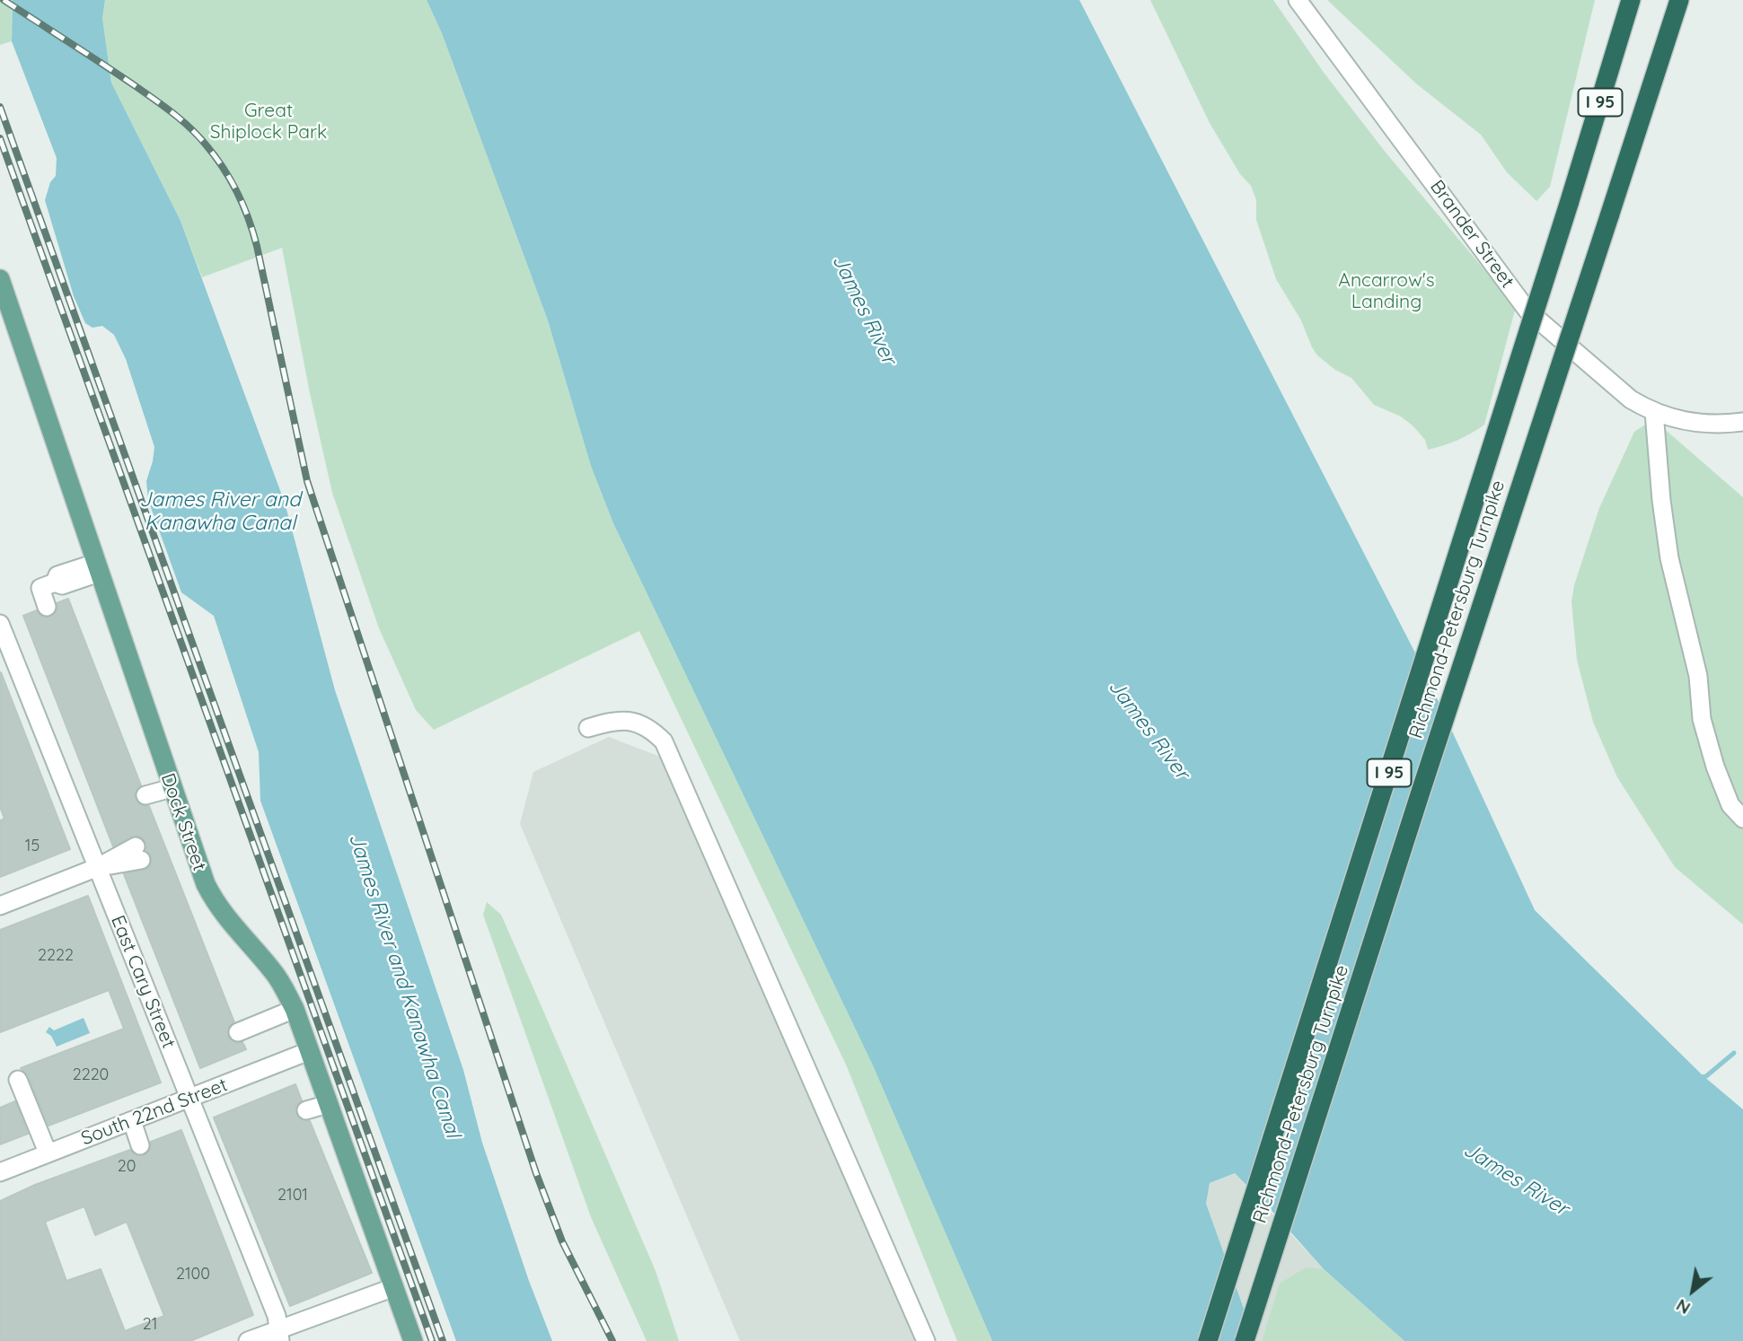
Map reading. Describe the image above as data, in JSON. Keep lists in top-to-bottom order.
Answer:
{
  "streets": {
    "highway": ["I 95", "Richmond-Petersburg Turnpike"],
    "main road": ["Dock Street"],
    "street": ["Brander Street", "East Cary Street", "South 22nd Street"]
  },
  "crossings": [
    ["Dock Street", "South 22nd Street"],
    ["East Cary Street", "South 22nd Street"]
  ],
  "water": ["James River", "James River and Kanawha Canal"],
  "parks": ["Great Shiplock Park", "Ancarrow's Landing"],
  "house_numbers": [
    "15",
    "2222",
    "2220",
    "20",
    "2101",
    "2100",
    "21"
  ],
  "north": "bottom left"
}
